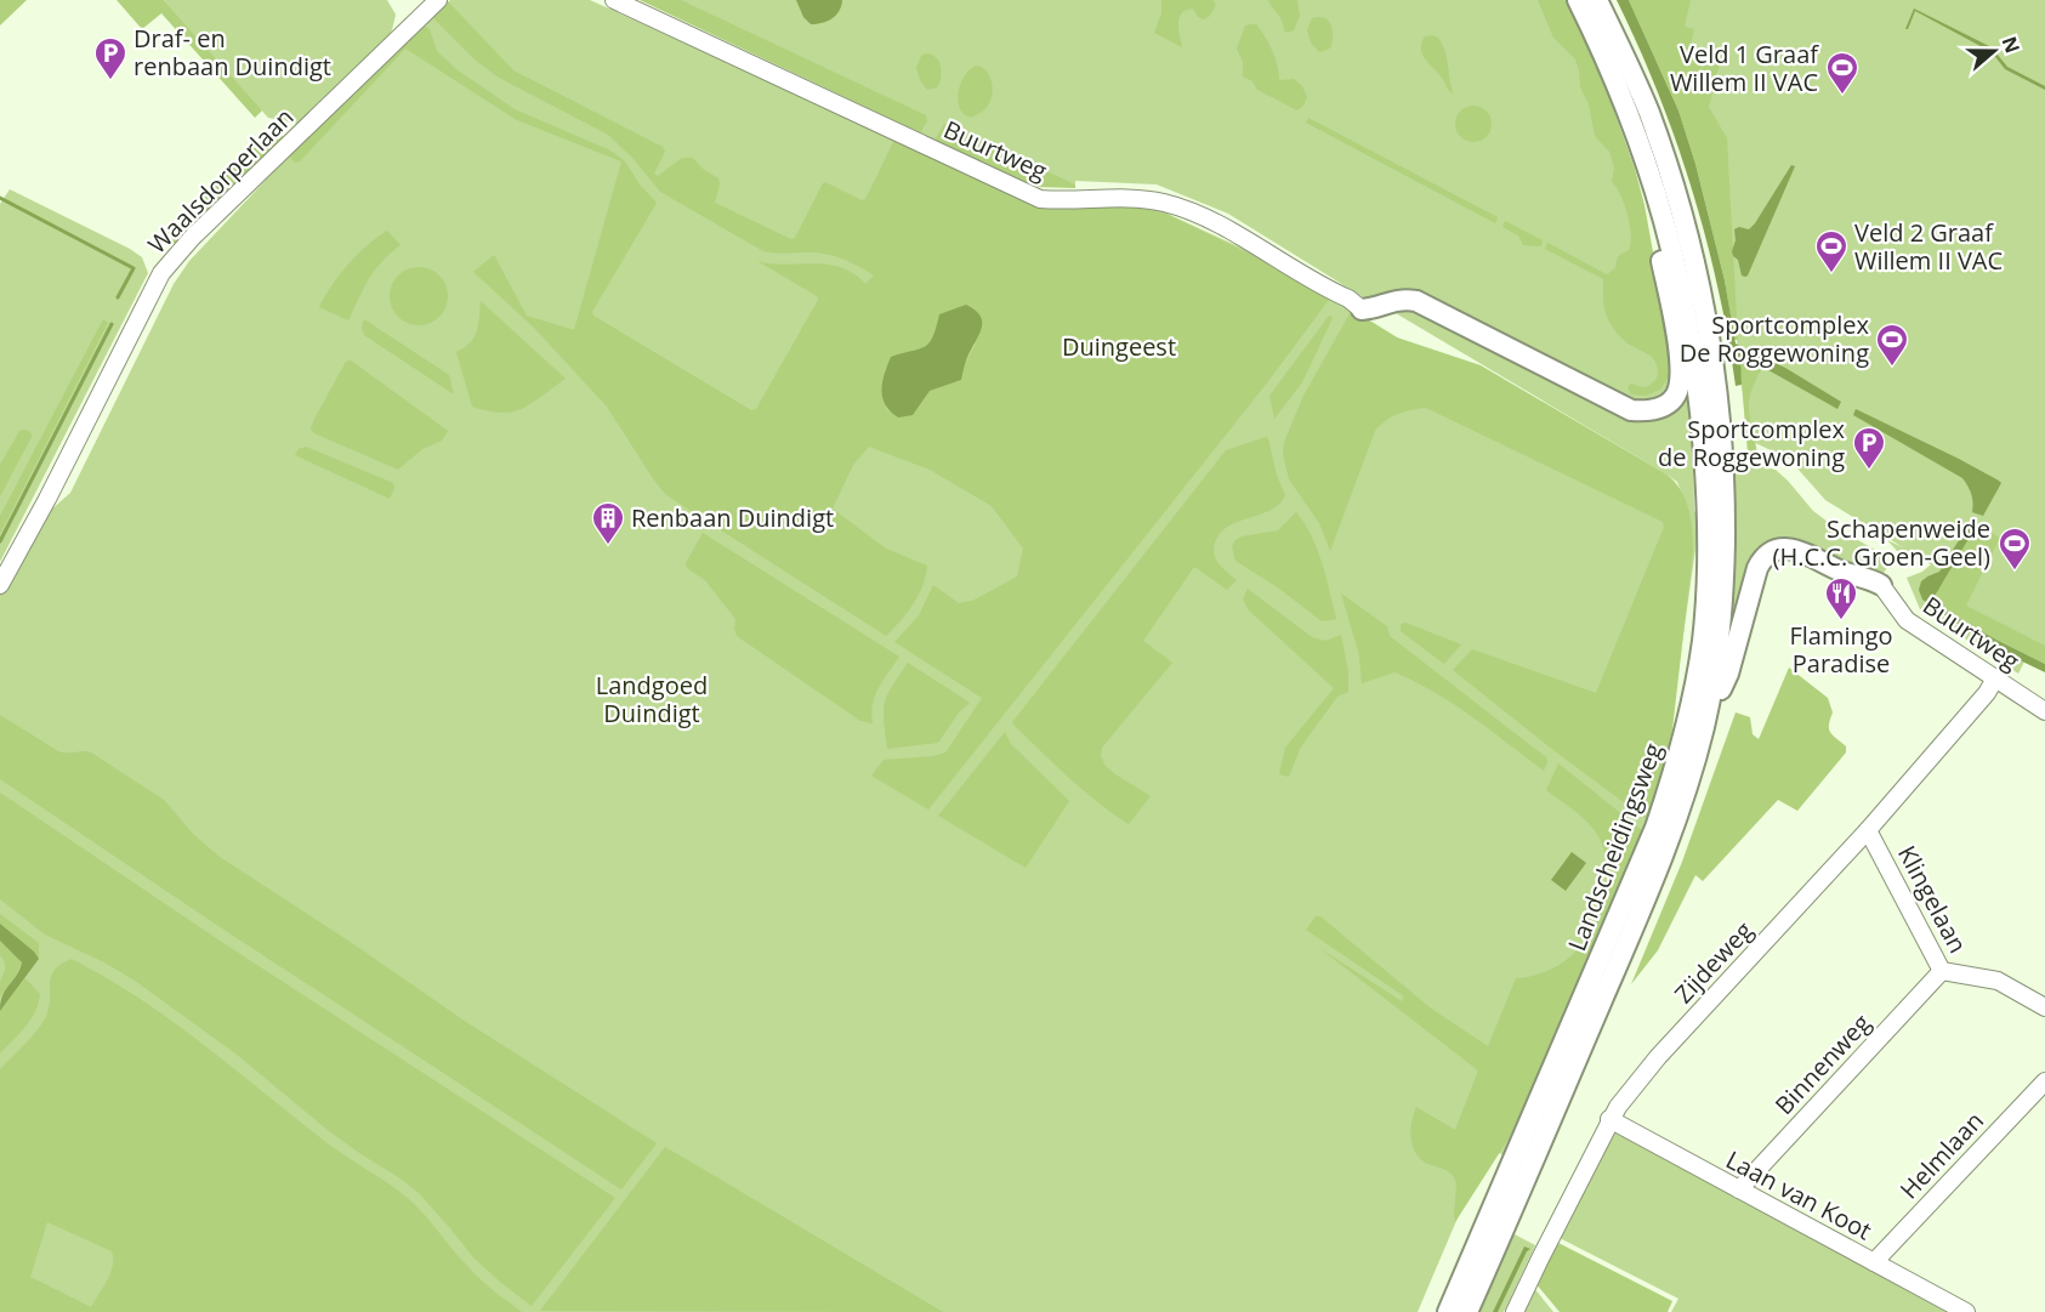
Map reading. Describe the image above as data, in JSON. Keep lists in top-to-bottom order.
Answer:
{
  "streets": {
    "main road": ["Landscheidingsweg"],
    "street": [
      "Buurtweg",
      "Waalsdorperlaan",
      "Klingelaan",
      "Zijdeweg",
      "Binnenweg",
      "Helmlaan",
      "Laan van Koot"
    ]
  },
  "crossings": [
    ["Buurtweg", "Zijdeweg"],
    ["Klingelaan", "Zijdeweg"],
    ["Klingelaan", "Binnenweg"],
    ["Zijdeweg", "Laan van Koot"],
    ["Binnenweg", "Laan van Koot"],
    ["Helmlaan", "Laan van Koot"]
  ],
  "parks": ["Duingeest", "Landgoed Duindigt"],
  "places": {
    "parking": ["Draf- en renbaan Duindigt", "Sportcomplex de Roggewoning"],
    "sports": [
      "Veld 1 Graaf Willem II VAC",
      "Veld 2 Graaf Willem II VAC",
      "Sportcomplex De Roggewoning",
      "Schapenweide (H.C.C. Groen-Geel)"
    ],
    "building": ["Renbaan Duindigt"],
    "restaurant": ["Flamingo Paradise"]
  },
  "north": "right"
}
